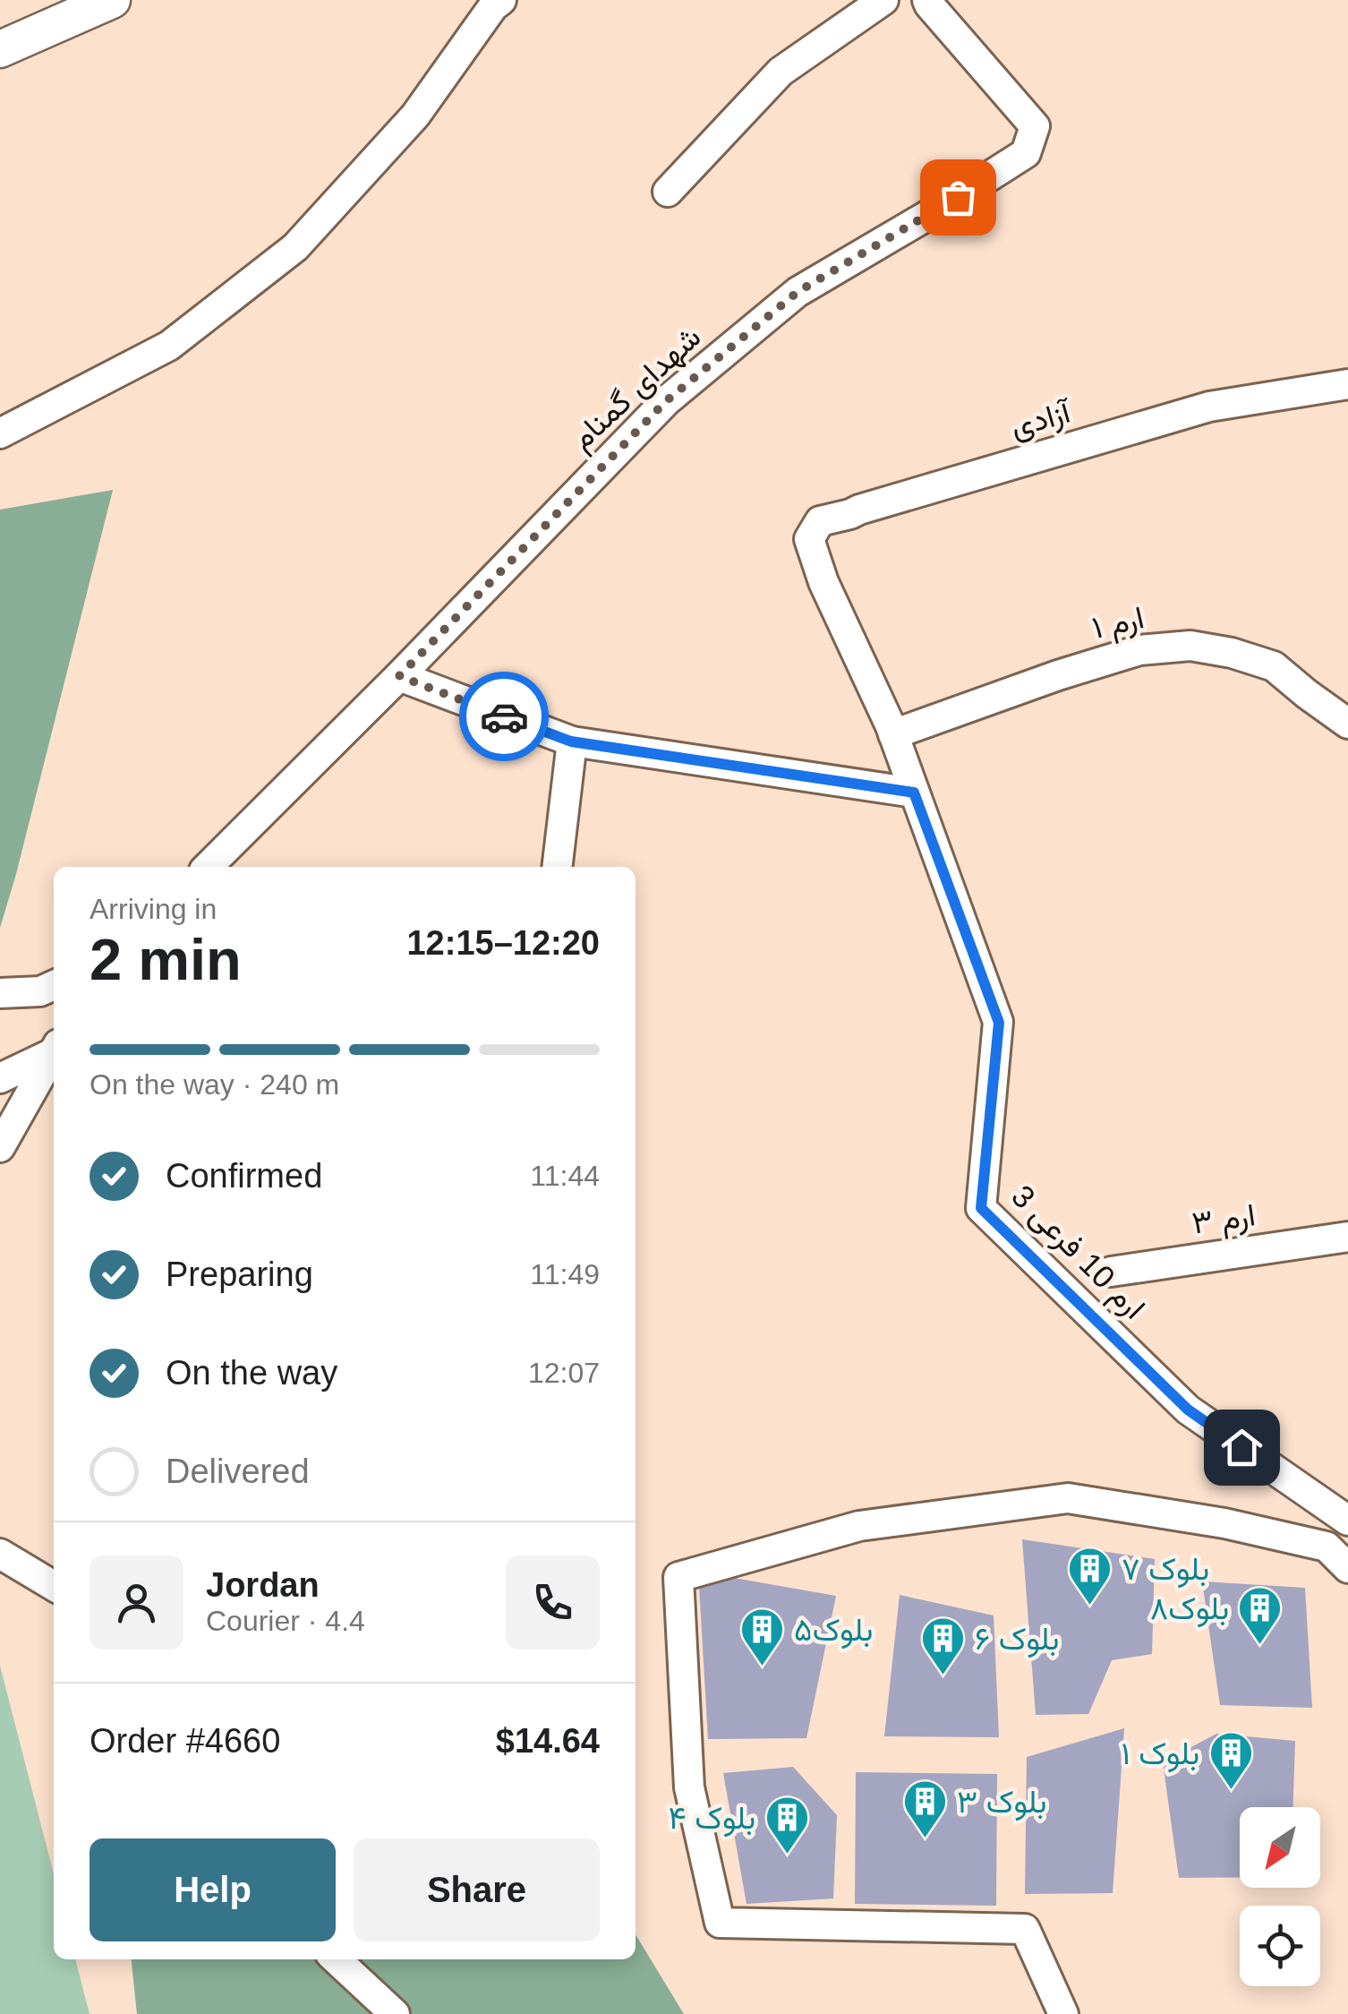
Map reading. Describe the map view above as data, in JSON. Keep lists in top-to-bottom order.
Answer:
{
  "streets": {
    "street": [
      "شهدای گمنام",
      "آزادی",
      "ارم ۱",
      "ارم ۳",
      "ارم 10 فرعی 3"
    ]
  },
  "crossings": [
    ["آزادی", "ارم 10 فرعی 3"],
    ["ارم ۱", "ارم 10 فرعی 3"]
  ],
  "places": {
    "building": [
      "بلوک ۷",
      "بلوک۸",
      "بلوک۵",
      "بلوک ۶",
      "بلوک ۱",
      "بلوک ۳",
      "بلوک ۴"
    ]
  },
  "north": "bottom left",
  "page": {
    "heading": ["2 min", "Arriving in", "12:15–12:20"],
    "panel": [
      "Jordan",
      "Courier · 4.4",
      "Order #4660",
      "$14.64"
    ],
    "bar": "On the way · 240 m",
    "list": [
      ["Confirmed", "11:44"],
      ["Preparing", "11:49"],
      ["On the way", "12:07"],
      "Delivered"
    ],
    "buttons": ["Help", "Share"]
  }
}
